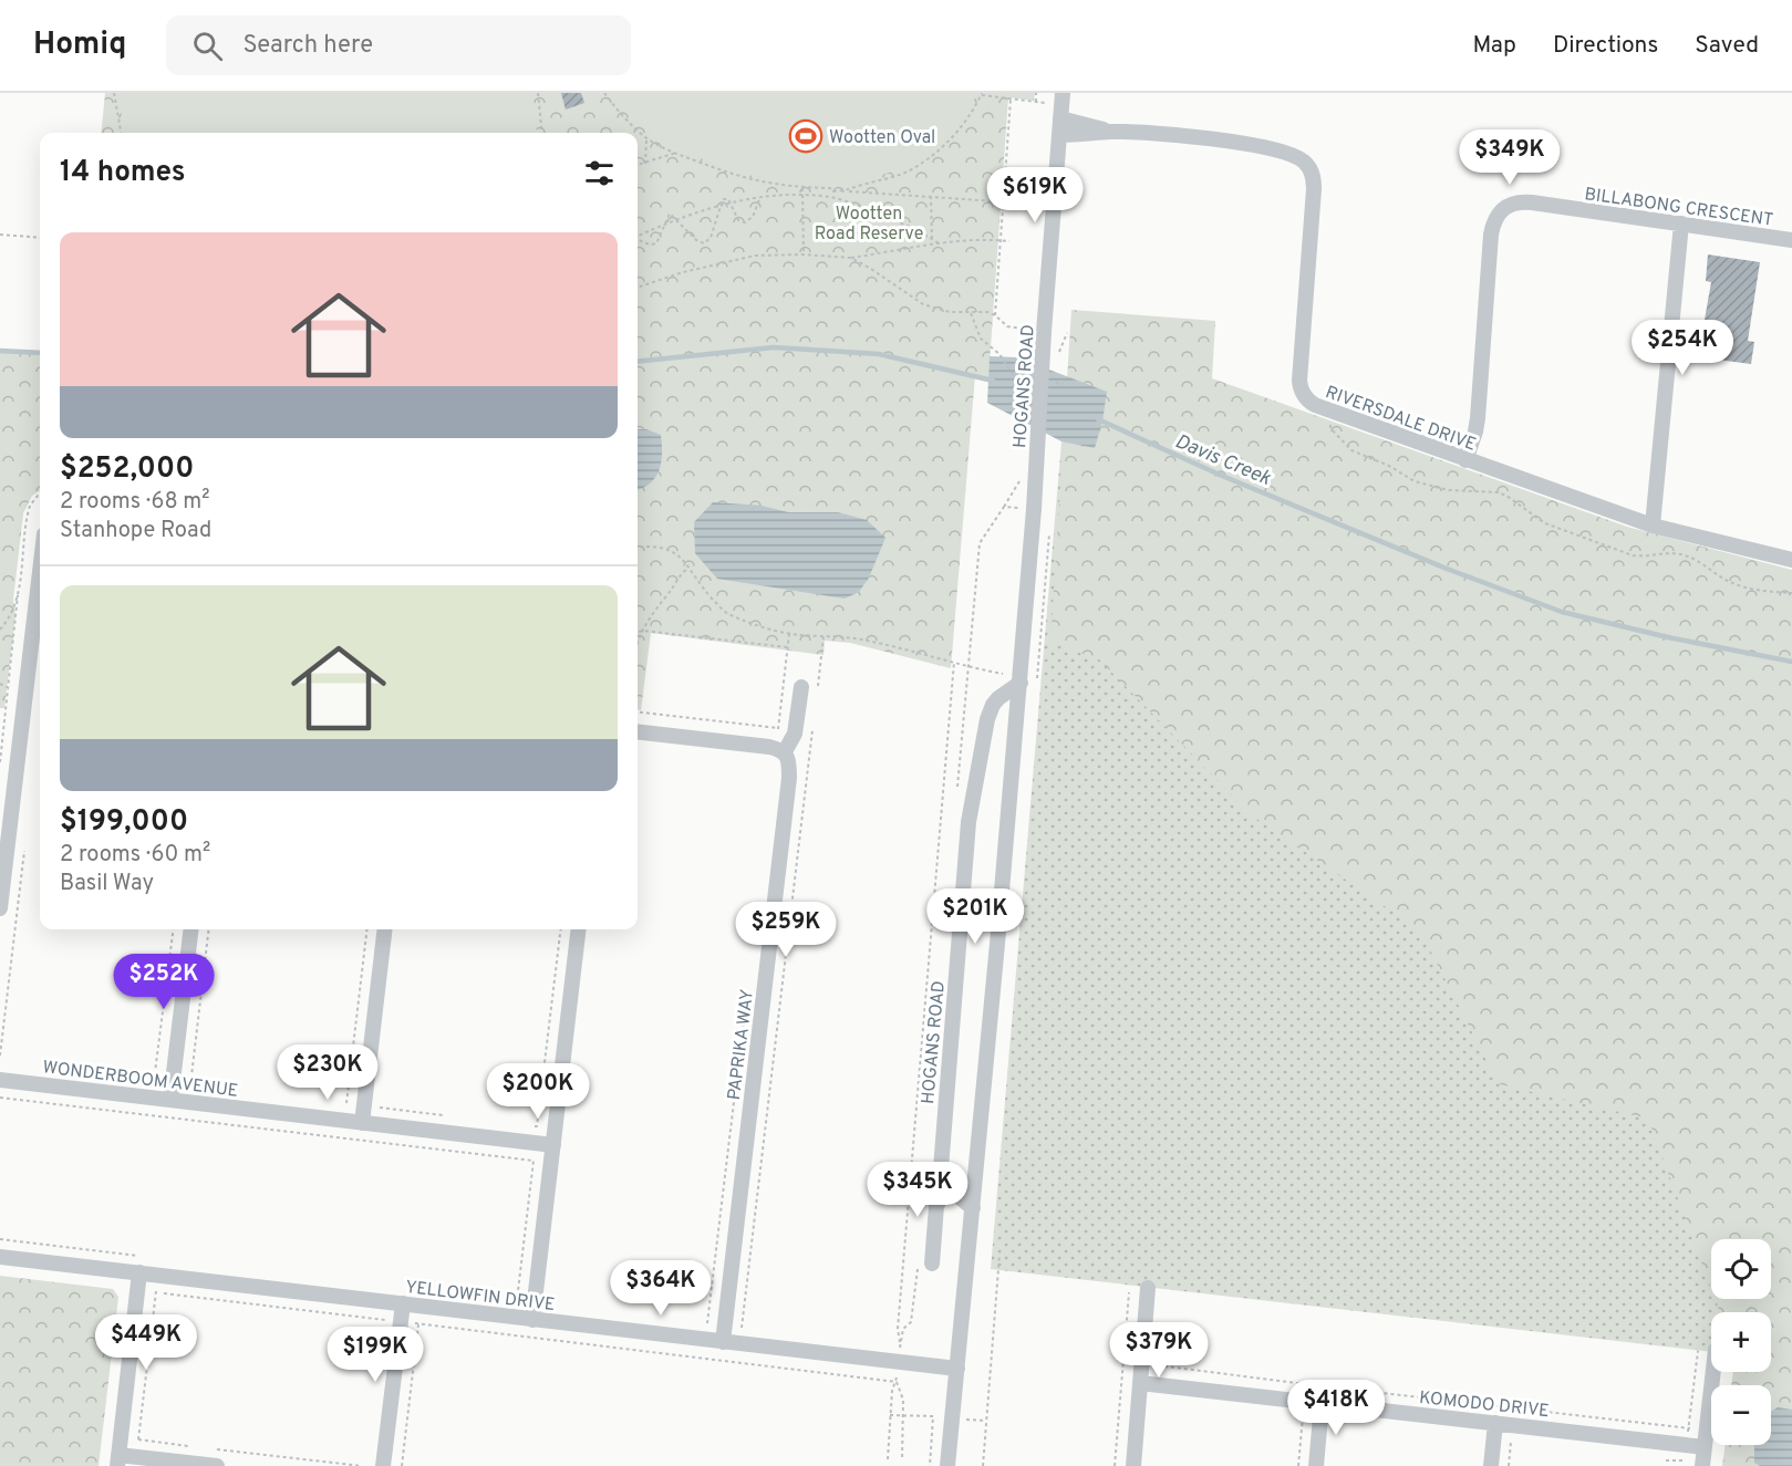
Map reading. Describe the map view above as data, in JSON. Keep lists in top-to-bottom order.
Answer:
{
  "streets": {
    "street": [
      "BILLABONG CRESCENT",
      "HOGANS ROAD",
      "RIVERSDALE DRIVE",
      "PAPRIKA WAY",
      "WONDERBOOM AVENUE",
      "YELLOWFIN DRIVE",
      "KOMODO DRIVE"
    ]
  },
  "crossings": [
    ["BILLABONG CRESCENT", "RIVERSDALE DRIVE"],
    ["HOGANS ROAD", "RIVERSDALE DRIVE"],
    ["HOGANS ROAD", "YELLOWFIN DRIVE"],
    ["PAPRIKA WAY", "YELLOWFIN DRIVE"]
  ],
  "water": ["Davis Creek"],
  "parks": ["Wootten Road Reserve"],
  "places": {
    "sports": ["Wootten Oval"]
  },
  "page": {
    "header": "Homiq",
    "search": "Search here",
    "nav": ["Map", "Directions", "Saved"],
    "price": [
      "$349K",
      "$619K",
      "$254K",
      "$201K",
      "$259K",
      "$252K",
      "$230K",
      "$200K",
      "$345K",
      "$364K",
      "$449K",
      "$379K",
      "$199K",
      "$418K"
    ],
    "heading": "14 homes",
    "list": [
      {
        "name": "$252,000",
        "note": "2 rooms · 68 m² · Stanhope Road"
      },
      {
        "name": "$199,000",
        "note": "2 rooms · 60 m² · Basil Way"
      }
    ],
    "map_buttons": ["+", "−"]
  }
}
